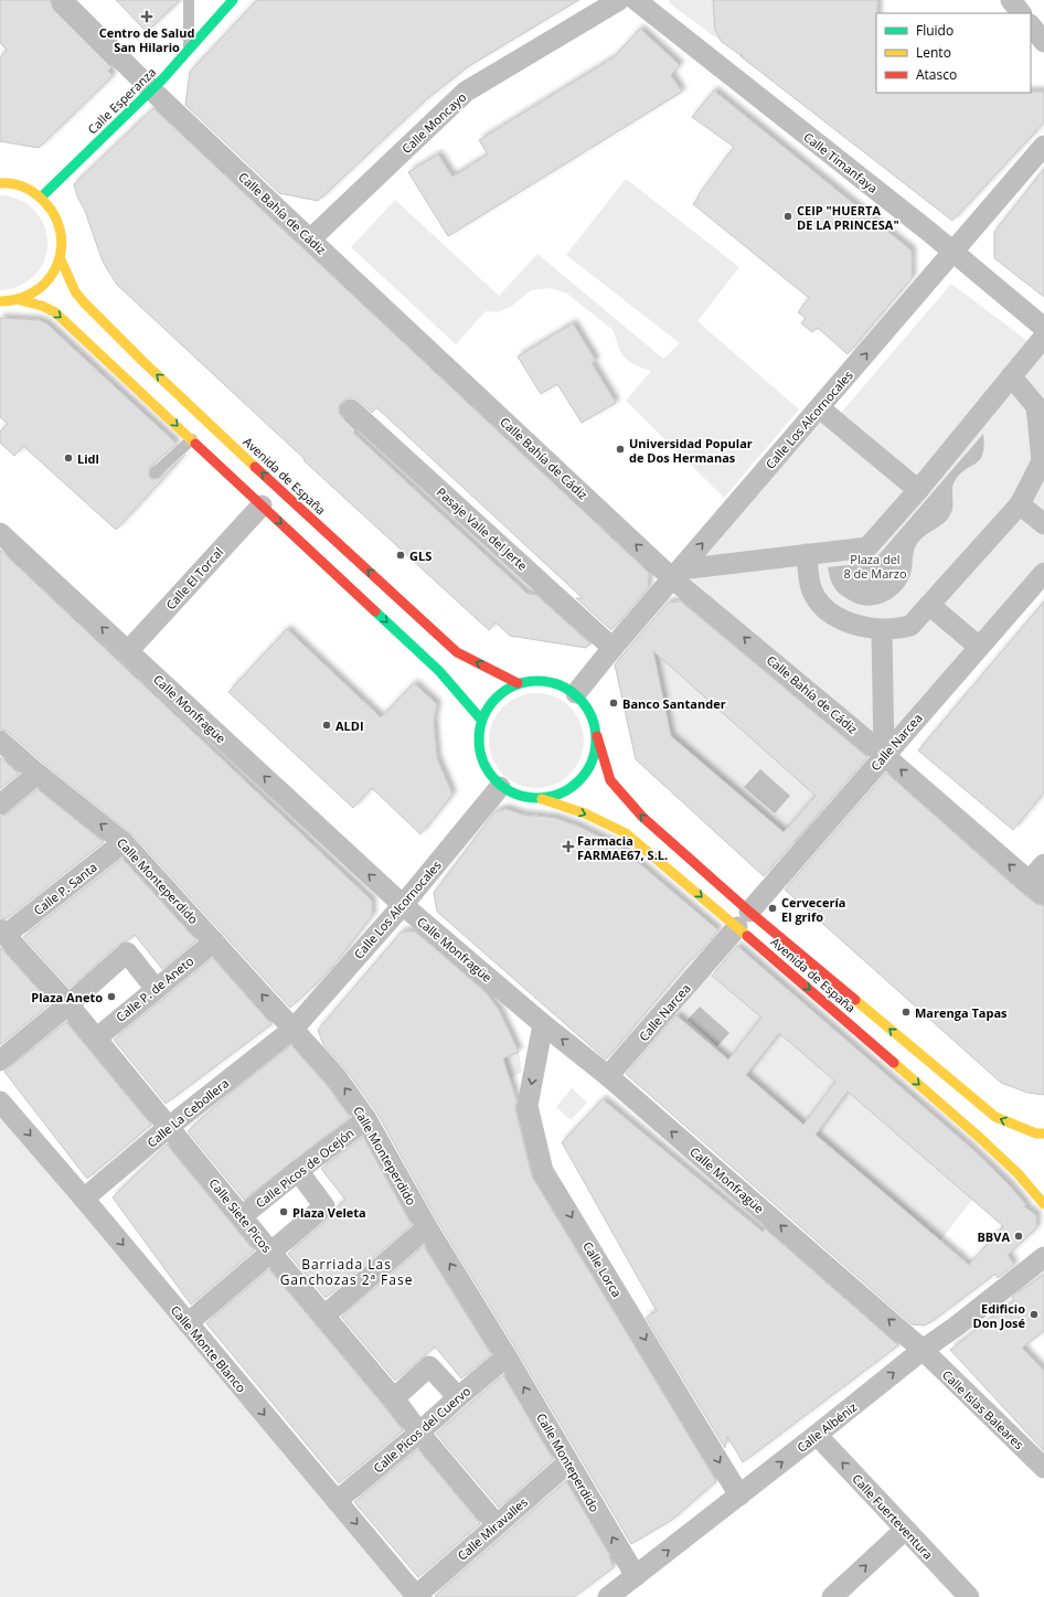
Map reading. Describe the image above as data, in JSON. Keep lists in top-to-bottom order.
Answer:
{
  "streets": {
    "main road": ["Calle Esperanza", "Avenida de España"],
    "street": [
      "Calle Moncayo",
      "Calle Timanfaya",
      "Calle Bahía de Cádiz",
      "Calle Los Alcornocales",
      "Pasaje Valle del Jerte",
      "Calle El Torcal",
      "Calle Monfragüe",
      "Calle Narcea",
      "Calle Monteperdido",
      "Calle P. Santa",
      "Calle P. de Aneto",
      "Calle La Cebollera",
      "Calle Picos de Ocejón",
      "Calle Siete Picos",
      "Calle Lorca",
      "Calle Monte Blanco",
      "Calle Islas Baleares",
      "Calle Albéniz",
      "Calle Picos del Cuervo",
      "Calle Fuerteventura",
      "Calle Miravalles"
    ]
  },
  "crossings": [
    ["Calle Esperanza", "Calle Bahía de Cádiz"],
    ["Calle Moncayo", "Calle Bahía de Cádiz"],
    ["Calle Timanfaya", "Calle Los Alcornocales"],
    ["Calle Bahía de Cádiz", "Calle Los Alcornocales"],
    ["Calle Bahía de Cádiz", "Calle Narcea"],
    ["Calle Los Alcornocales", "Avenida de España"],
    ["Calle Los Alcornocales", "Pasaje Valle del Jerte"],
    ["Calle Los Alcornocales", "Calle Monfragüe"],
    ["Calle Los Alcornocales", "Calle Monteperdido"],
    ["Calle Los Alcornocales", "Calle La Cebollera"],
    ["Avenida de España", "Calle Narcea"],
    ["Calle El Torcal", "Calle Monfragüe"],
    ["Calle Monfragüe", "Calle Narcea"],
    ["Calle Monfragüe", "Calle Lorca"],
    ["Calle Monfragüe", "Calle Islas Baleares"],
    ["Calle Monfragüe", "Calle Albéniz"],
    ["Calle Monteperdido", "Calle P. Santa"],
    ["Calle Monteperdido", "Calle P. de Aneto"],
    ["Calle Monteperdido", "Calle La Cebollera"],
    ["Calle Monteperdido", "Calle Picos de Ocejón"],
    ["Calle Monteperdido", "Calle Albéniz"],
    ["Calle Monteperdido", "Calle Picos del Cuervo"],
    ["Calle Monteperdido", "Calle Miravalles"],
    ["Calle P. Santa", "Calle Siete Picos"],
    ["Calle P. de Aneto", "Calle Siete Picos"],
    ["Calle La Cebollera", "Calle Siete Picos"],
    ["Calle La Cebollera", "Calle Monte Blanco"],
    ["Calle Picos de Ocejón", "Calle Siete Picos"],
    ["Calle Siete Picos", "Calle Picos del Cuervo"],
    ["Calle Siete Picos", "Calle Miravalles"],
    ["Calle Lorca", "Calle Albéniz"],
    ["Calle Monte Blanco", "Calle Picos del Cuervo"],
    ["Calle Monte Blanco", "Calle Miravalles"],
    ["Calle Islas Baleares", "Calle Albéniz"],
    ["Calle Albéniz", "Calle Fuerteventura"]
  ],
  "one_way": [
    "Calle Bahía de Cádiz",
    "Calle Monfragüe",
    "Calle Monteperdido",
    "Calle Lorca",
    "Calle Monte Blanco",
    "Calle Albéniz",
    "Calle Fuerteventura"
  ],
  "districts": ["Barriada Las Ganchozas 2ª Fase"],
  "parks": ["Plaza del 8 de Marzo"],
  "places": {
    "health": ["Centro de Salud San Hilario", "Farmacia FARMAE67, S.L."],
    "other": [
      "CEIP \"HUERTA DE LA PRINCESA\"",
      "Universidad Popular de Dos Hermanas",
      "Lidl",
      "GLS",
      "Banco Santander",
      "ALDI",
      "Cervecería El grifo",
      "Plaza Aneto",
      "Marenga Tapas",
      "Plaza Veleta",
      "BBVA",
      "Edificio Don José"
    ]
  },
  "legend": ["Fluido", "Lento", "Atasco"]
}
